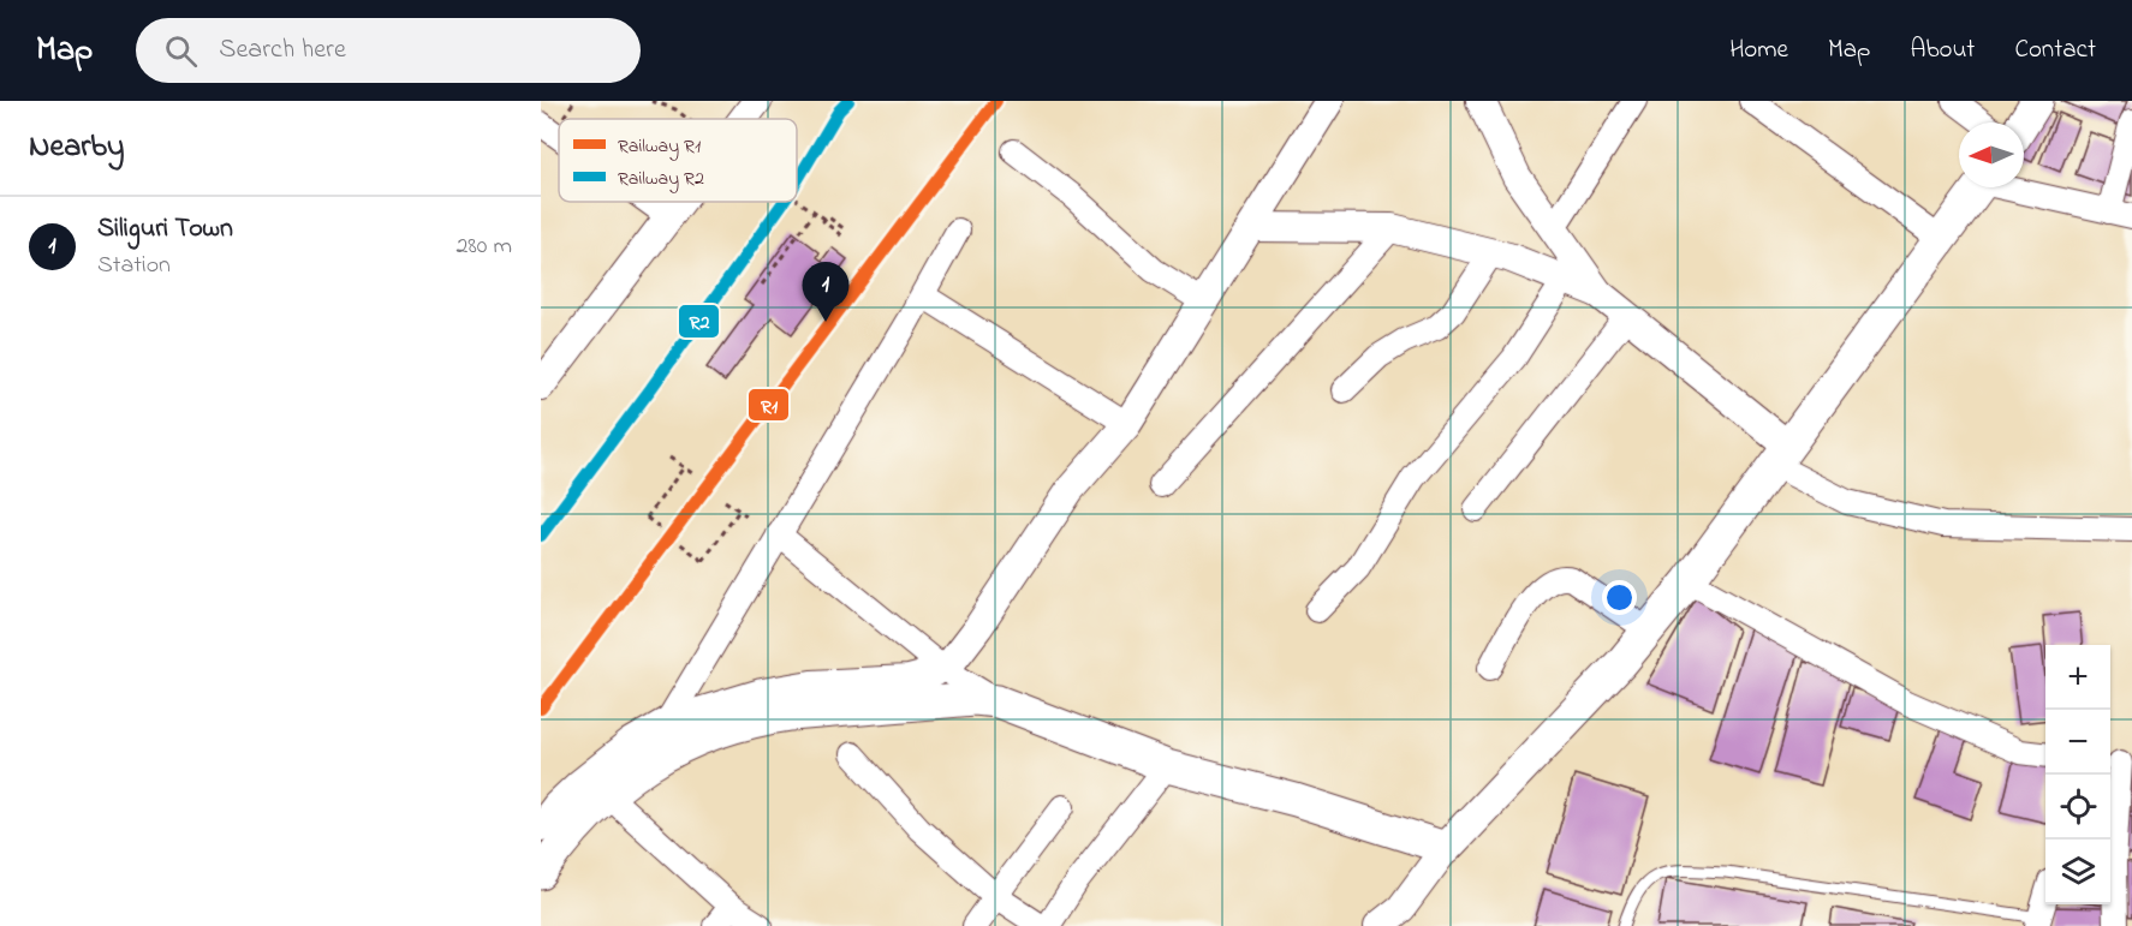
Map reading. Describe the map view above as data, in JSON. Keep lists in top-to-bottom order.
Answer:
{
  "lines": ["rail line R1", "rail line R2"],
  "legend": ["Railway R1", "Railway R2"],
  "north": "left",
  "page": {
    "header": "Map",
    "search": "Search here",
    "nav": [
      "Home",
      "Map",
      "About",
      "Contact"
    ],
    "heading": "Nearby",
    "list": [
      {
        "mark": "1",
        "name": "Siliguri Town",
        "note": "Station",
        "value": "280 m"
      }
    ],
    "pins": "1",
    "map_buttons": ["+", "−"]
  }
}
